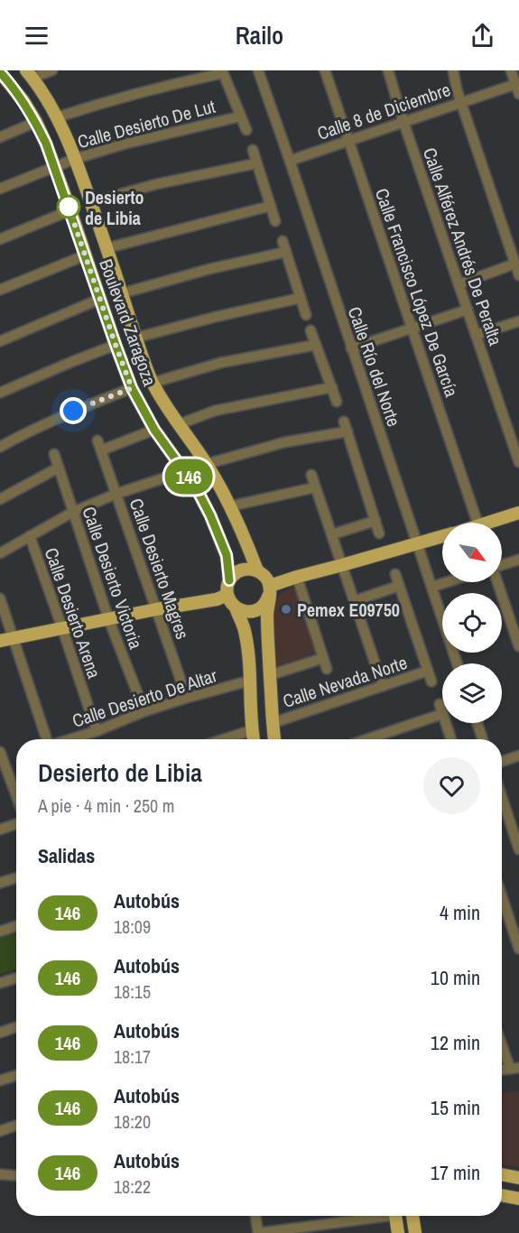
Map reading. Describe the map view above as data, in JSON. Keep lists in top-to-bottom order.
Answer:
{
  "streets": {
    "main road": ["Boulevard Zaragoza"],
    "street": [
      "Calle 8 de Diciembre",
      "Calle Desierto De Lut",
      "Calle Alférez Andrés De Peralta",
      "Calle Francisco López De García",
      "Calle Río del Norte",
      "Calle Desierto Magres",
      "Calle Desierto Victoria",
      "Calle Desierto Arena",
      "Calle Nevada Norte",
      "Calle Desierto De Altar"
    ]
  },
  "crossings": [
    ["Calle 8 de Diciembre", "Calle Alférez Andrés De Peralta"],
    ["Calle 8 de Diciembre", "Calle Francisco López De García"],
    ["Calle 8 de Diciembre", "Calle Río del Norte"],
    ["Calle Desierto De Lut", "Boulevard Zaragoza"],
    ["Calle Desierto Magres", "Calle Desierto De Altar"],
    ["Calle Desierto Victoria", "Calle Desierto De Altar"],
    ["Calle Desierto Arena", "Calle Desierto De Altar"]
  ],
  "places": ["Desierto de Libia", "Pemex E09750"],
  "lines": ["bus line 146"],
  "north": "bottom right",
  "page": {
    "header": "Railo",
    "on_map": "146",
    "heading": [
      ["Desierto de Libia", "A pie · 4 min · 250 m"],
      "Salidas"
    ],
    "list": [
      {
        "mark": "146",
        "name": "Autobús",
        "note": "18:09",
        "value": "4 min"
      },
      {
        "mark": "146",
        "name": "Autobús",
        "note": "18:15",
        "value": "10 min"
      },
      {
        "mark": "146",
        "name": "Autobús",
        "note": "18:17",
        "value": "12 min"
      },
      {
        "mark": "146",
        "name": "Autobús",
        "note": "18:20",
        "value": "15 min"
      },
      {
        "mark": "146",
        "name": "Autobús",
        "note": "18:22",
        "value": "17 min"
      }
    ]
  }
}
